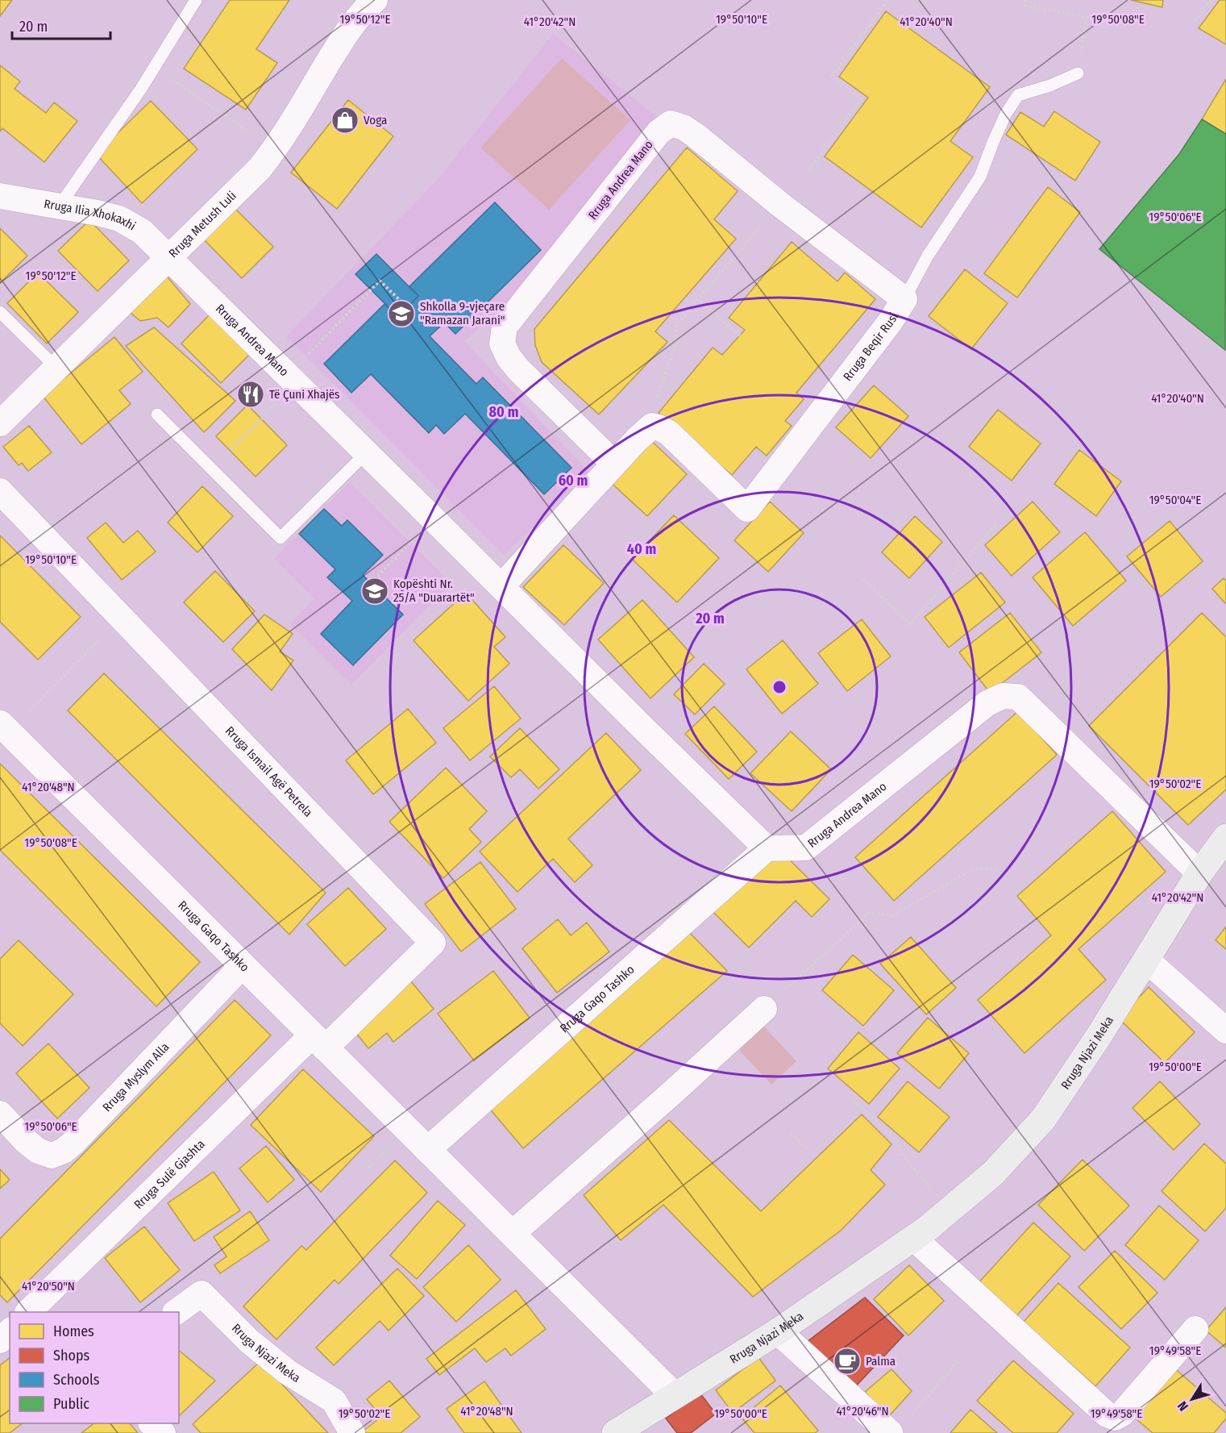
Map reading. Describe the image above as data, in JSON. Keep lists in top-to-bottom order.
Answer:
{
  "streets": {
    "main road": ["Rruga Njazi Meka"],
    "street": [
      "Rruga Andrea Mano",
      "Rruga Ilia Xhokaxhi",
      "Rruga Metush Luli",
      "Rruga Beqir Rusi",
      "Rruga Ismail Agë Petrela",
      "Rruga Gaqo Tashko",
      "Rruga Myslym Alla",
      "Rruga Sulë Gjashta"
    ]
  },
  "crossings": [
    ["Rruga Andrea Mano", "Rruga Ilia Xhokaxhi"],
    ["Rruga Andrea Mano", "Rruga Metush Luli"],
    ["Rruga Andrea Mano", "Rruga Beqir Rusi"],
    ["Rruga Andrea Mano", "Rruga Gaqo Tashko"],
    ["Rruga Andrea Mano", "Rruga Njazi Meka"],
    ["Rruga Ilia Xhokaxhi", "Rruga Metush Luli"],
    ["Rruga Ismail Agë Petrela", "Rruga Gaqo Tashko"],
    ["Rruga Ismail Agë Petrela", "Rruga Sulë Gjashta"],
    ["Rruga Gaqo Tashko", "Rruga Njazi Meka"],
    ["Rruga Gaqo Tashko", "Rruga Myslym Alla"],
    ["Rruga Gaqo Tashko", "Rruga Sulë Gjashta"]
  ],
  "places": {
    "shop": ["Voga"],
    "school or university": ["Shkolla 9-vjeçare \"Ramazan Jarani\"", "Kopështi Nr. 25/A \"Duarartët\""],
    "restaurant": ["Të Çuni Xhajës"],
    "cafe": ["Palma"]
  },
  "legend": [
    "Homes",
    "Shops",
    "Schools",
    "Public"
  ],
  "scale_bar": "20 m",
  "north": "bottom left",
  "coordinates": [
    "19°50'12\"E",
    "19°50'10\"E",
    "19°50'08\"E",
    "41°20'42\"N",
    "41°20'40\"N",
    "19°50'06\"E",
    "19°50'04\"E",
    "19°50'02\"E",
    "41°20'48\"N",
    "19°50'00\"E",
    "41°20'50\"N",
    "19°49'58\"E",
    "41°20'46\"N"
  ],
  "rings": [
    "80 m",
    "60 m",
    "40 m",
    "20 m"
  ]
}
